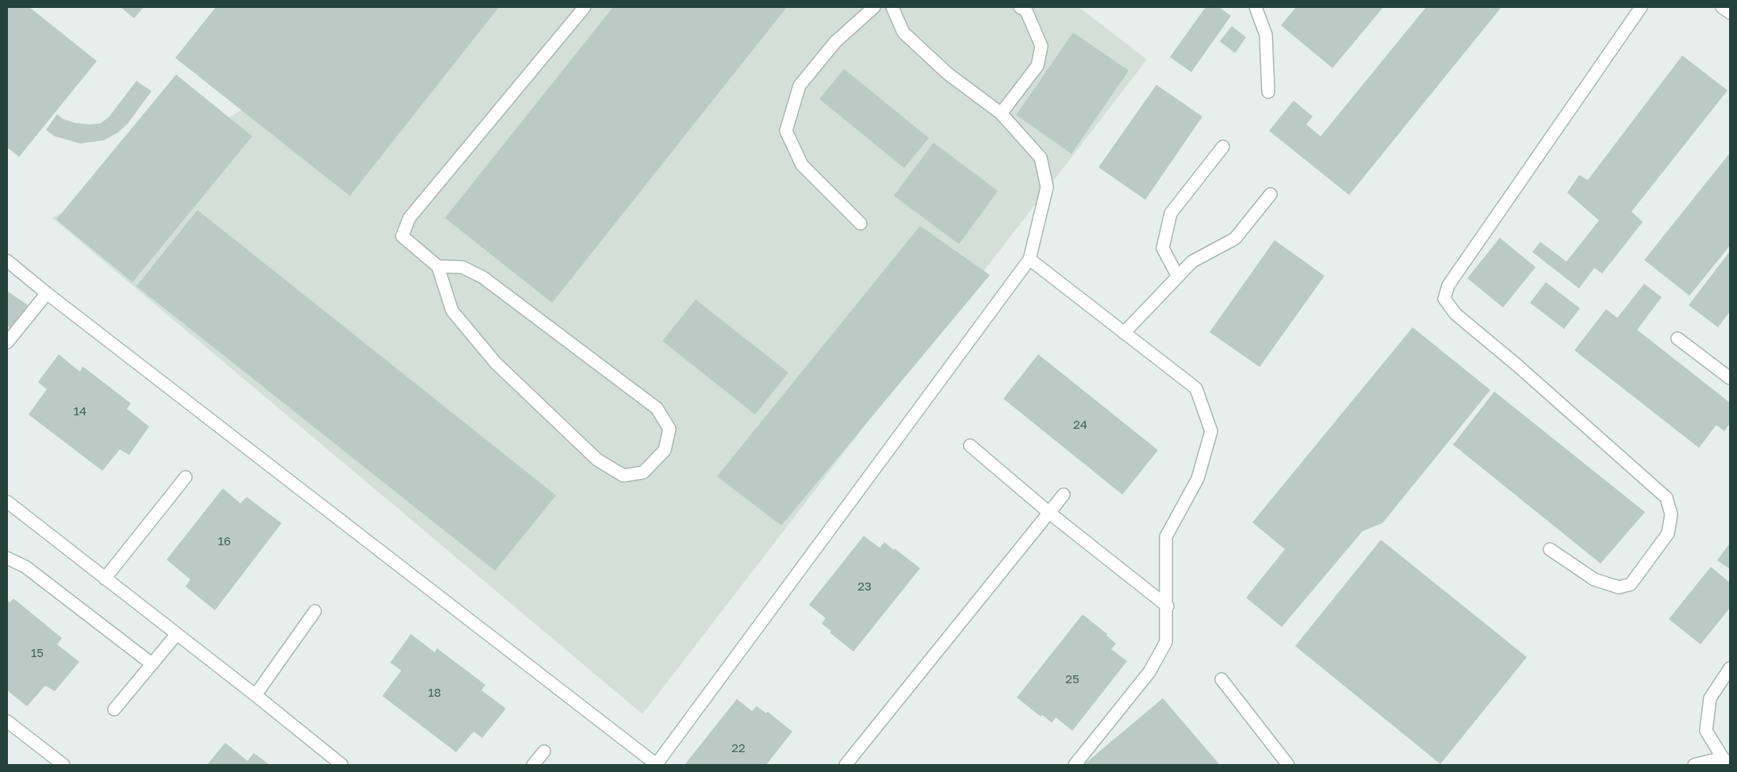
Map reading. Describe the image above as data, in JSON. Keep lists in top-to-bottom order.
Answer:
{
  "house_numbers": [
    "14",
    "24",
    "16",
    "23",
    "15",
    "25",
    "18",
    "22"
  ]
}
